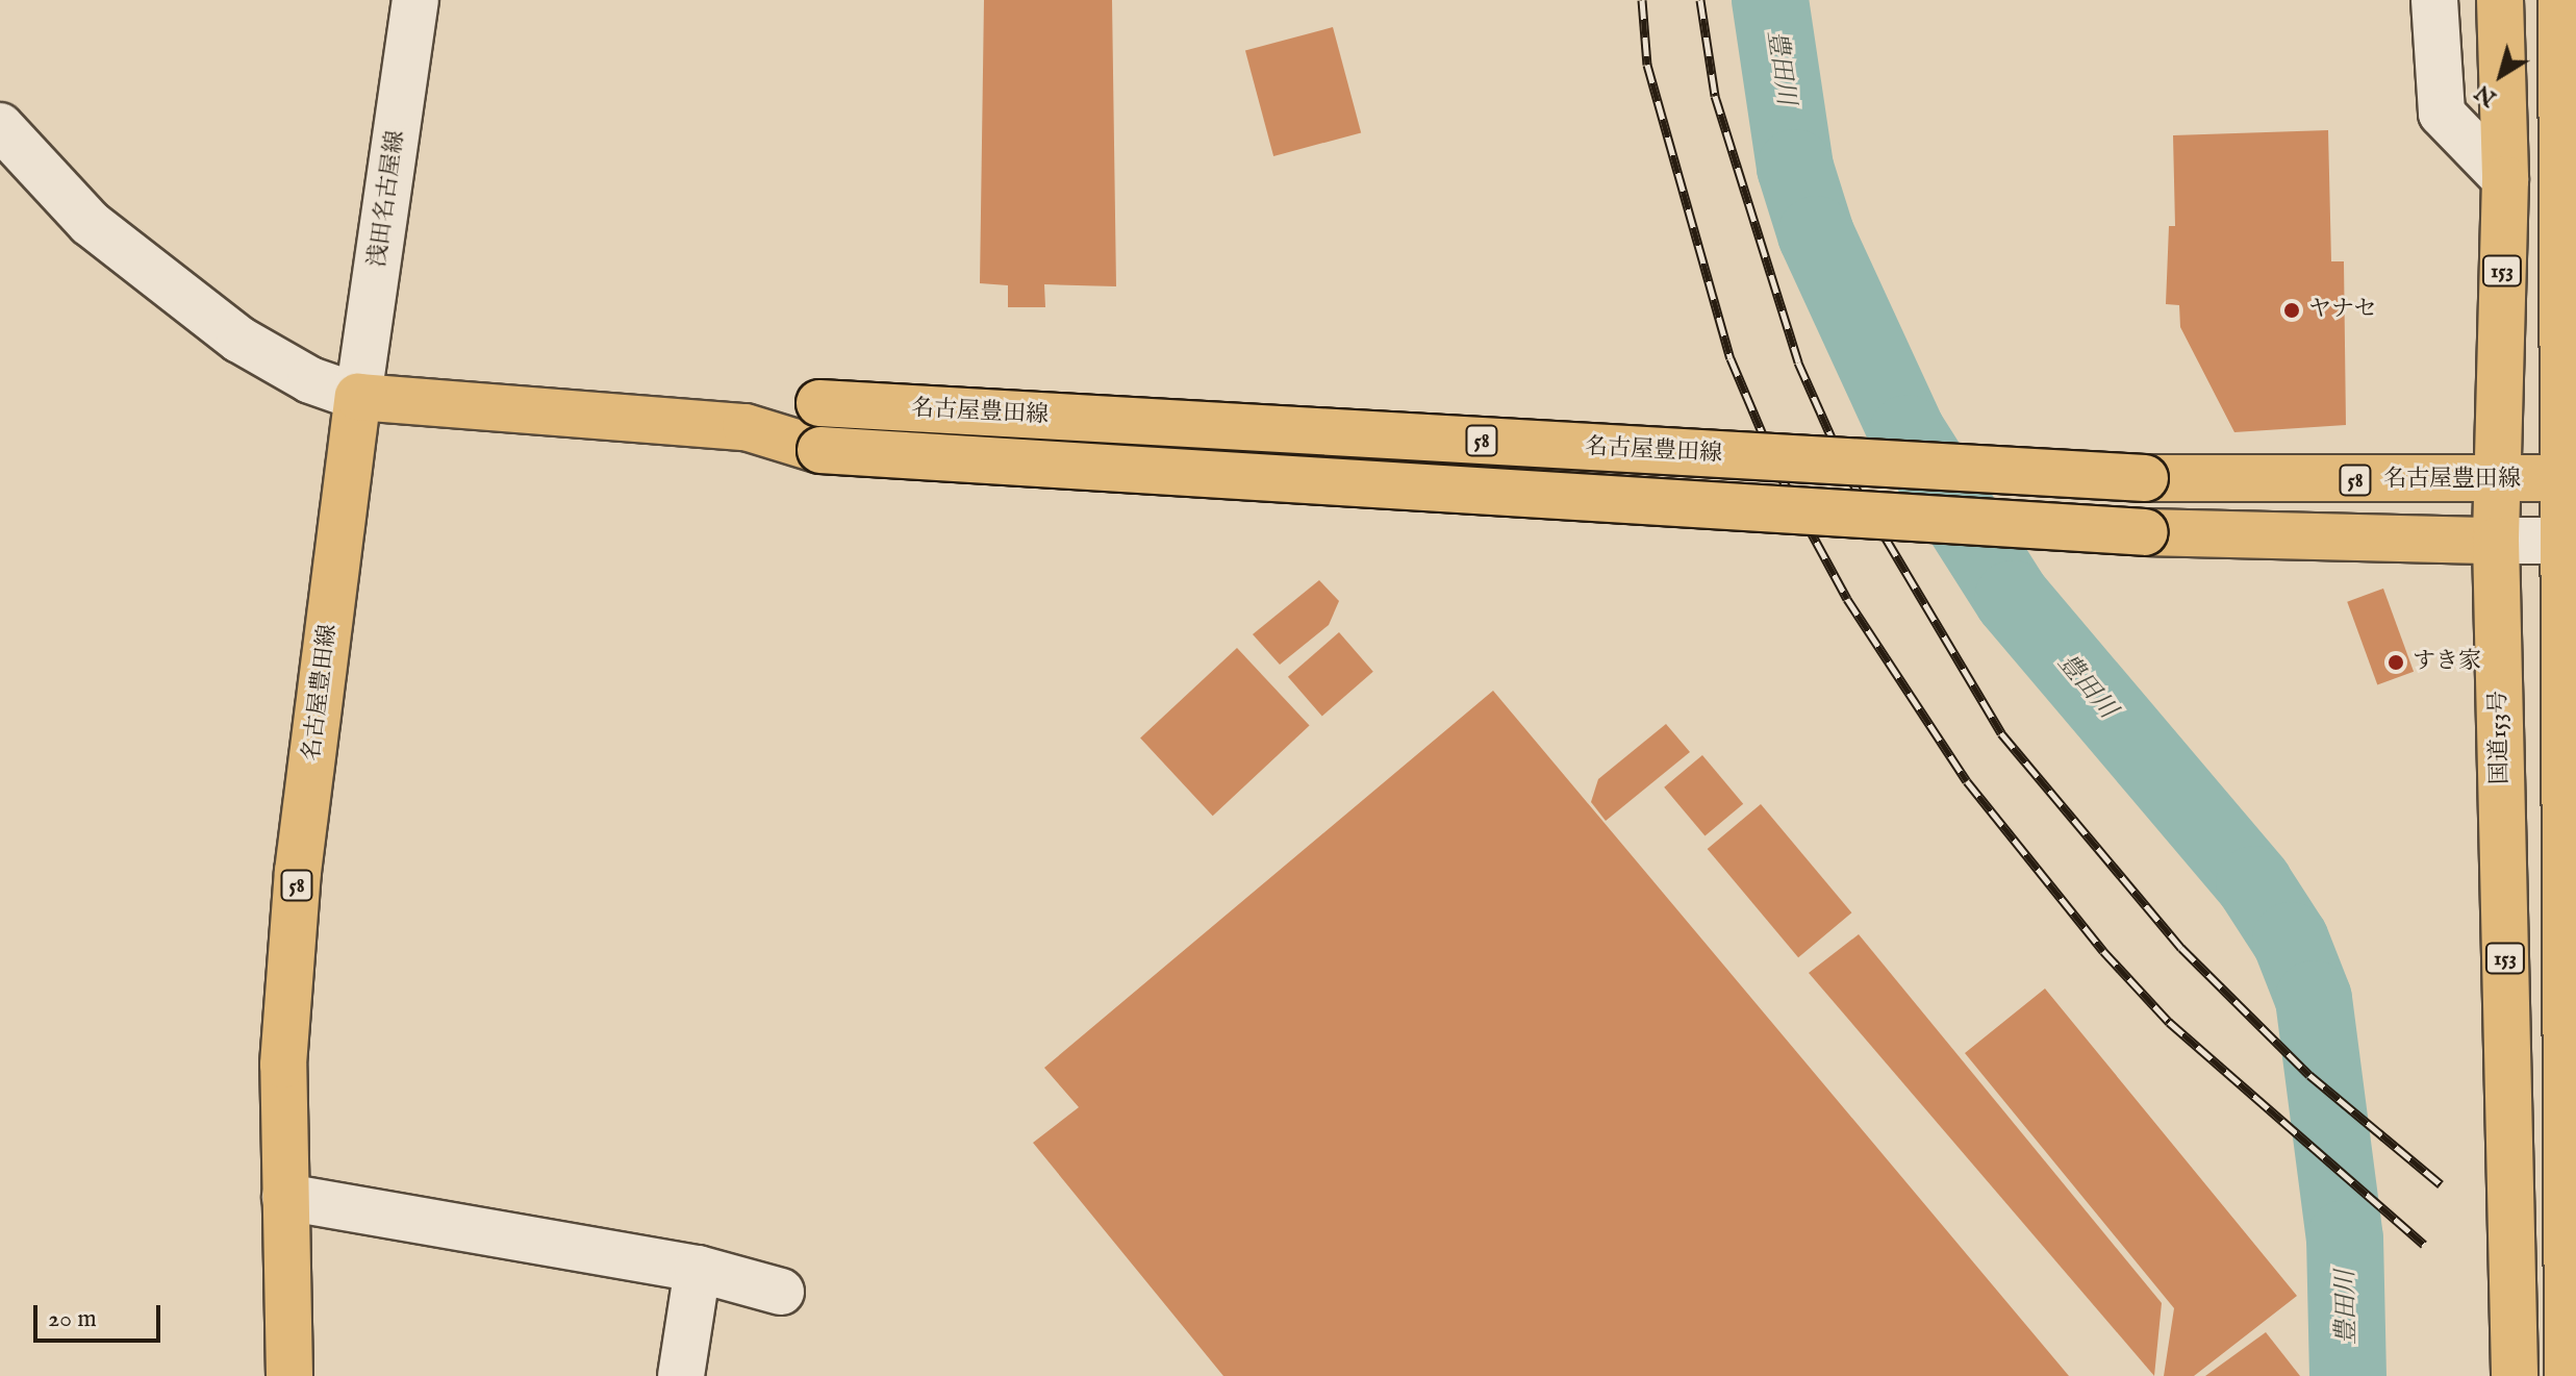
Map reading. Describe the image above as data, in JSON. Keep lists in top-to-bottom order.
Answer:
{
  "streets": {
    "main road": [
      "153",
      "名古屋豊田線",
      "58",
      "国道153号"
    ],
    "street": ["浅田名古屋線"]
  },
  "crossings": [
    ["浅田名古屋線", "名古屋豊田線"],
    ["名古屋豊田線", "国道153号"]
  ],
  "water": ["豊田川"],
  "places": ["ヤナセ", "すき家"],
  "scale_bar": "20 m",
  "north": "bottom left"
}
